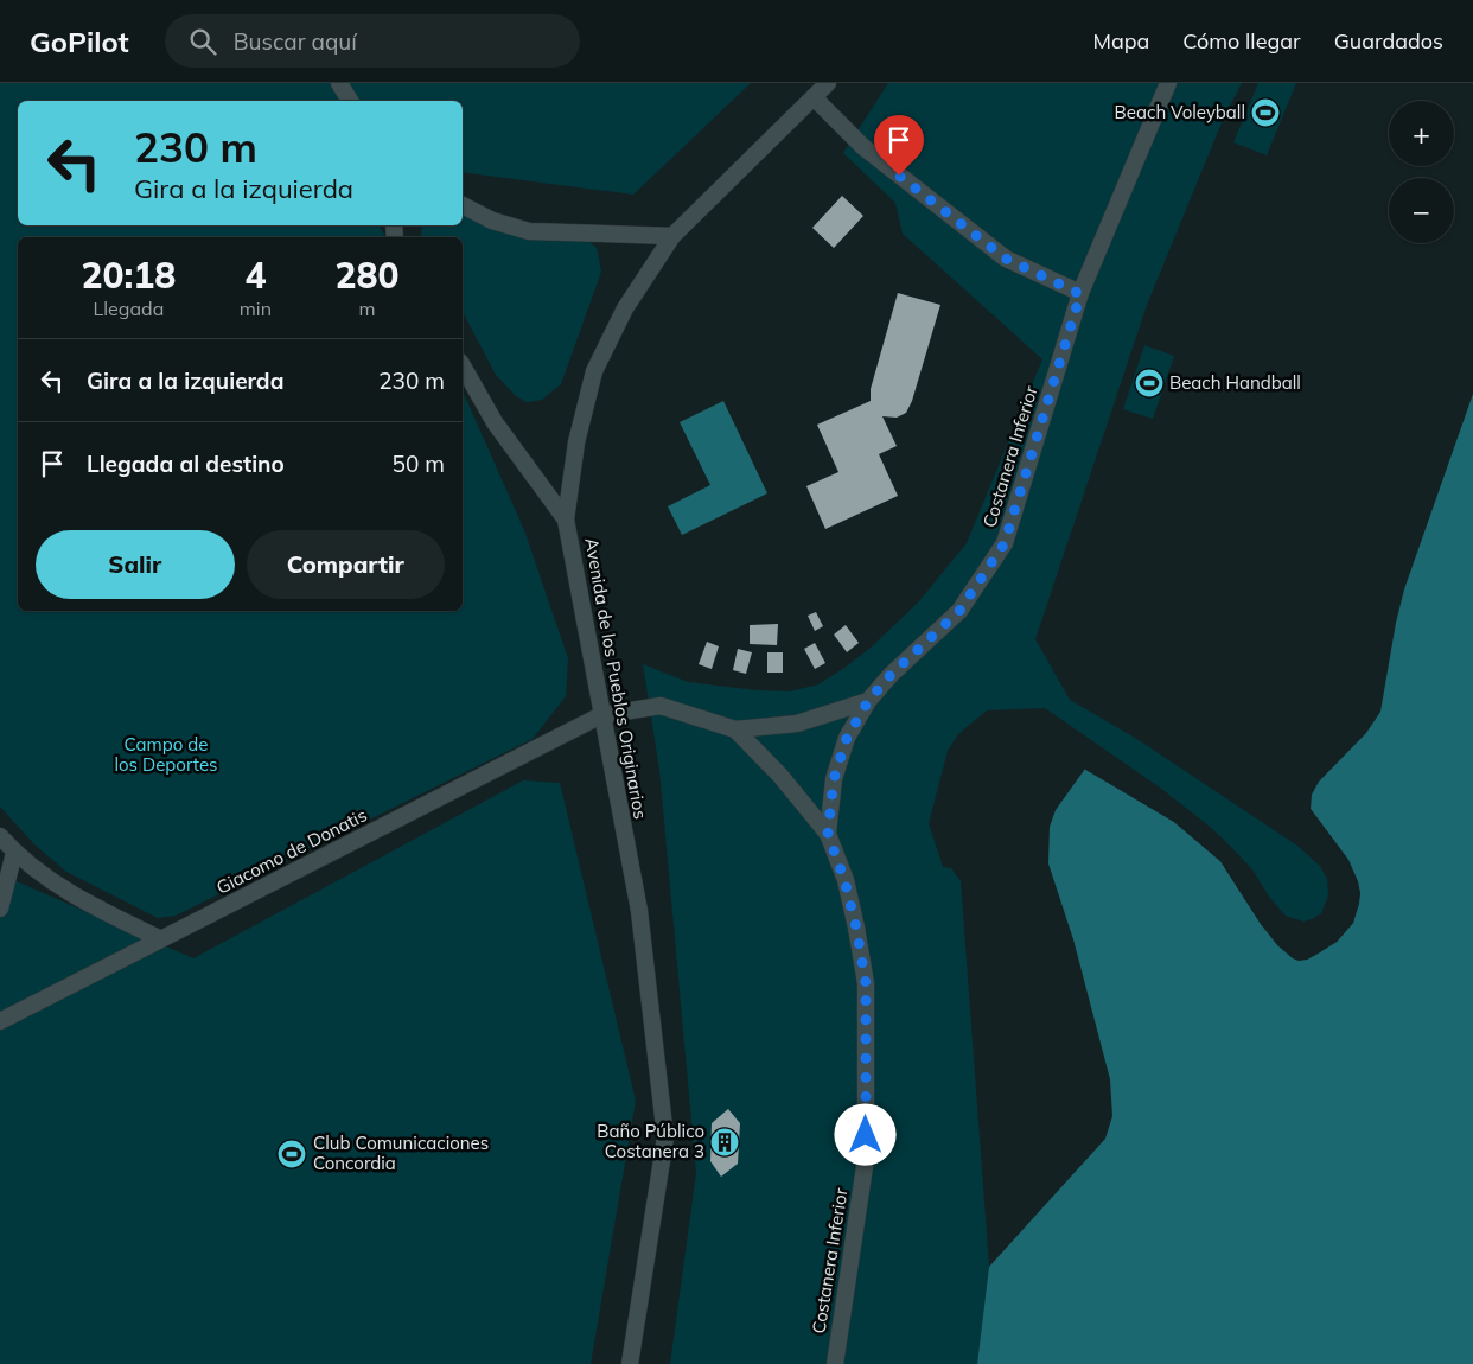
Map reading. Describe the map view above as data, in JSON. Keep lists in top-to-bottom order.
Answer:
{
  "streets": {
    "street": ["Costanera Inferior", "Avenida de los Pueblos Originarios", "Giacomo de Donatis"]
  },
  "crossings": [
    ["Avenida de los Pueblos Originarios", "Giacomo de Donatis"]
  ],
  "parks": ["Campo de los Deportes"],
  "places": {
    "sports": ["Beach Voleyball", "Beach Handball", "Club Comunicaciones Concordia"],
    "building": ["Baño Público Costanera 3"]
  },
  "page": {
    "header": "GoPilot",
    "search": "Buscar aquí",
    "nav": ["Mapa", "Cómo llegar", "Guardados"],
    "map_buttons": ["+", "−"],
    "turn": ["230 m", "Gira a la izquierda"],
    "eta": [
      "20:18",
      "Llegada",
      "4",
      "min",
      "280",
      "m"
    ],
    "list": [
      {
        "name": "Gira a la izquierda",
        "value": "230 m"
      },
      {
        "name": "Llegada al destino",
        "value": "50 m"
      }
    ],
    "buttons": ["Salir", "Compartir"]
  }
}
